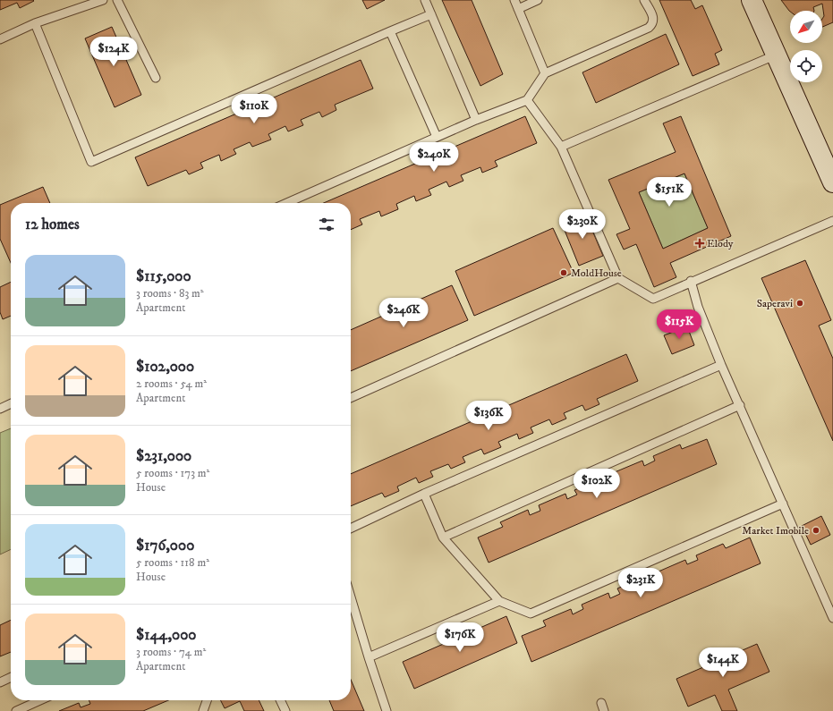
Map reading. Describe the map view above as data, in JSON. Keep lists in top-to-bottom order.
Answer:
{
  "places": {
    "health": ["Elody"],
    "other": ["MoldHouse", "Saperavi", "Market Imobile"]
  },
  "north": "bottom left",
  "page": {
    "price": [
      "$124K",
      "$110K",
      "$240K",
      "$151K",
      "$230K",
      "$246K",
      "$115K",
      "$136K",
      "$102K",
      "$231K",
      "$176K",
      "$144K"
    ],
    "heading": "12 homes",
    "list": [
      {
        "name": "$115,000",
        "note": "3 rooms · 83 m² · Apartment"
      },
      {
        "name": "$102,000",
        "note": "2 rooms · 54 m² · Apartment"
      },
      {
        "name": "$231,000",
        "note": "5 rooms · 173 m² · House"
      },
      {
        "name": "$176,000",
        "note": "5 rooms · 118 m² · House"
      },
      {
        "name": "$144,000",
        "note": "3 rooms · 74 m² · Apartment"
      }
    ]
  }
}
